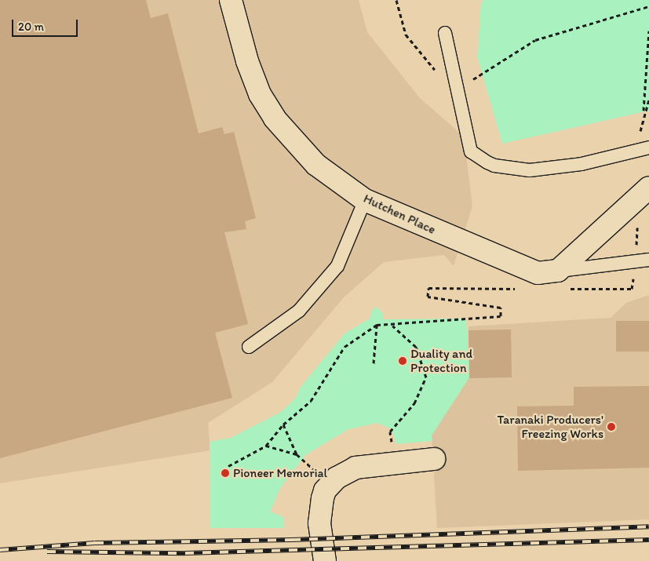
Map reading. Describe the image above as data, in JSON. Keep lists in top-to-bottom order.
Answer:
{
  "streets": {
    "street": ["Hutchen Place"]
  },
  "places": ["Duality and Protection", "Taranaki Producers' Freezing Works", "Pioneer Memorial"],
  "scale_bar": "20 m"
}
